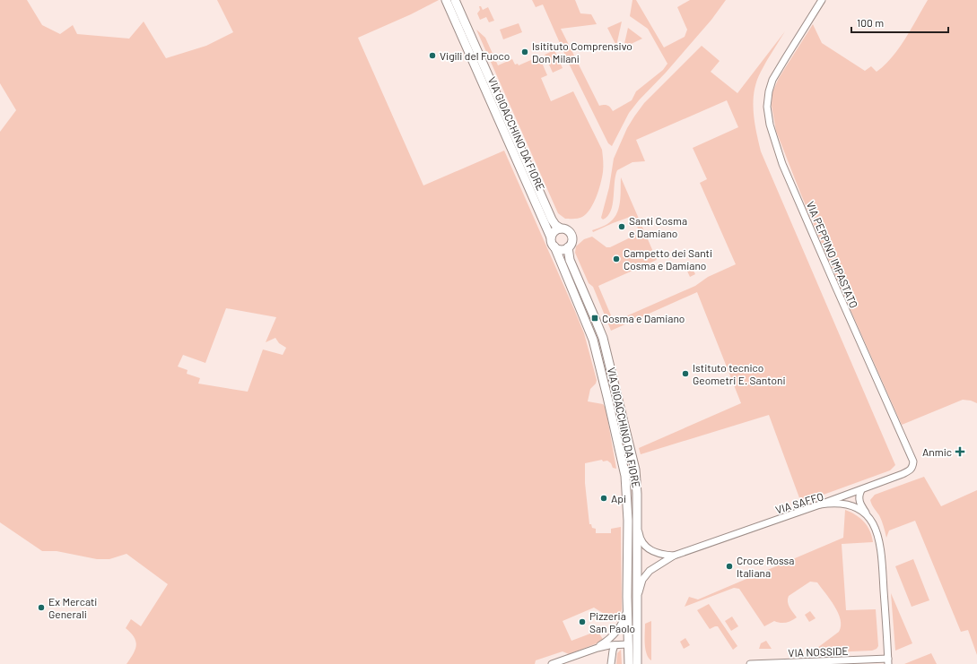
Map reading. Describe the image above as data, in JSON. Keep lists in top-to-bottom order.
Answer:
{
  "streets": {
    "street": [
      "VIA GIOACCHINO DA FIORE",
      "VIA PEPPINO IMPASTATO",
      "VIA SAFFO",
      "VIA NOSSIDE"
    ]
  },
  "crossings": [
    ["VIA PEPPINO IMPASTATO", "VIA SAFFO"],
    ["VIA SAFFO", "VIA NOSSIDE"]
  ],
  "places": {
    "other": [
      "Isitituto Comprensivo Don Milani",
      "Vigili del Fuoco",
      "Santi Cosma e Damiano",
      "Campetto dei Santi Cosma e Damiano",
      "Istituto tecnico Geometri E. Santoni",
      "Api",
      "Croce Rossa Italiana",
      "Ex Mercati Generali",
      "Pizzeria San Paolo"
    ],
    "transit": ["Cosma e Damiano"],
    "health": ["Anmic"]
  },
  "scale_bar": "100 m"
}
